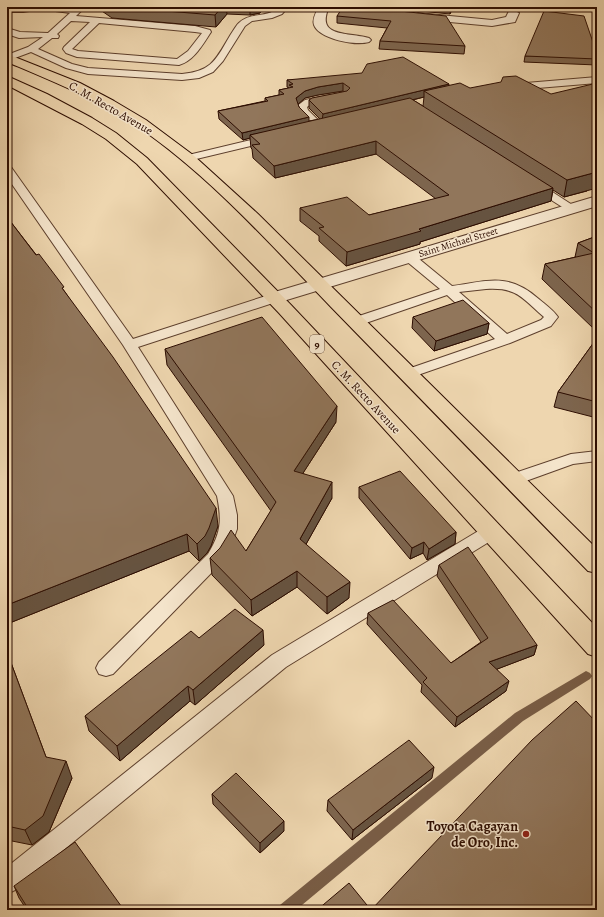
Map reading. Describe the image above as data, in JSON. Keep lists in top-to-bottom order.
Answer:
{
  "streets": {
    "highway": ["C. M. Recto Avenue", "9"],
    "street": ["Saint Michael Street"]
  },
  "crossings": [
    ["C. M. Recto Avenue", "Saint Michael Street"]
  ],
  "places": ["Toyota Cagayan de Oro, Inc."]
}
